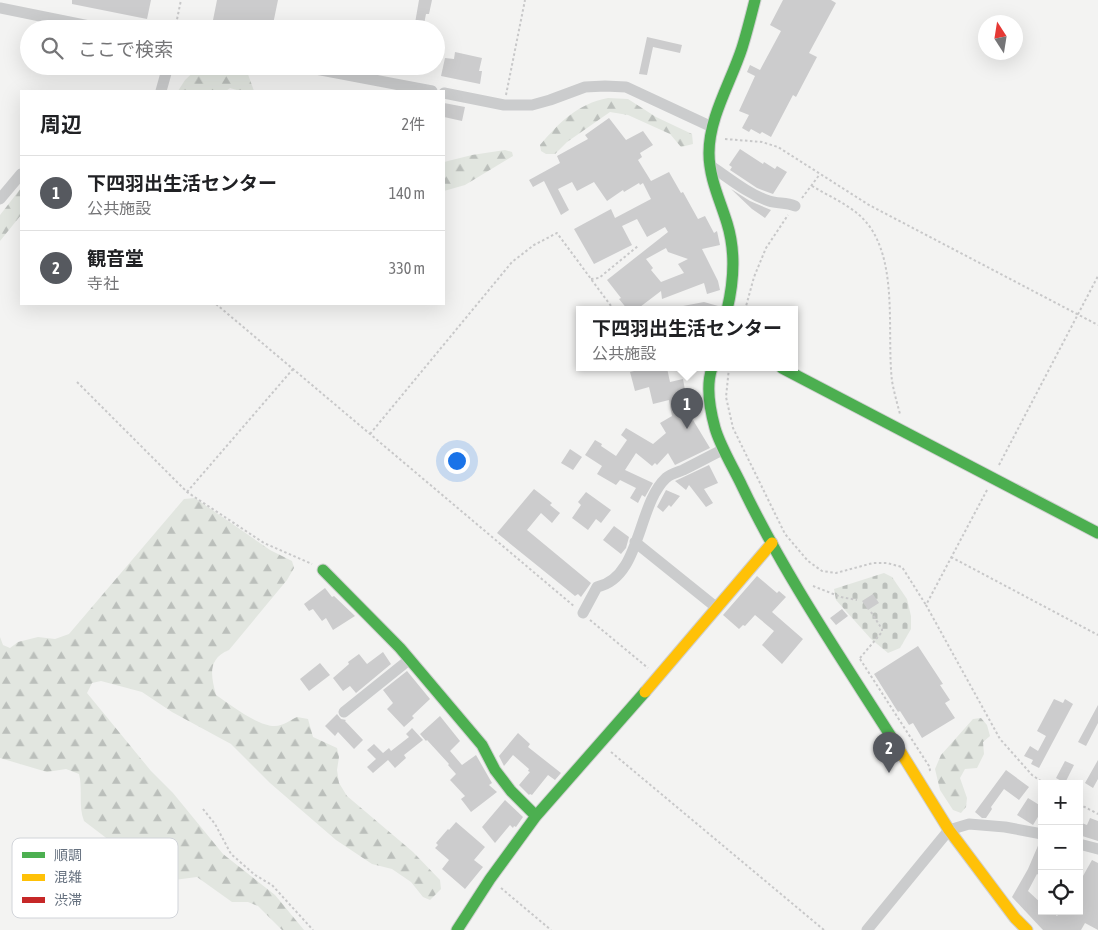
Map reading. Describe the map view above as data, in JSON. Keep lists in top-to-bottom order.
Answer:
{
  "legend": ["順調", "混雑", "渋滞"],
  "north": "top",
  "page": {
    "search": "ここで検索",
    "heading": ["周辺", "2件"],
    "list": [
      {
        "mark": "1",
        "name": "下四羽出生活センター",
        "note": "公共施設",
        "value": "140 m"
      },
      {
        "mark": "2",
        "name": "観音堂",
        "note": "寺社",
        "value": "330 m"
      }
    ],
    "popup": ["下四羽出生活センター", "公共施設"],
    "pins": ["1", "2"],
    "map_buttons": ["+", "−"]
  }
}
